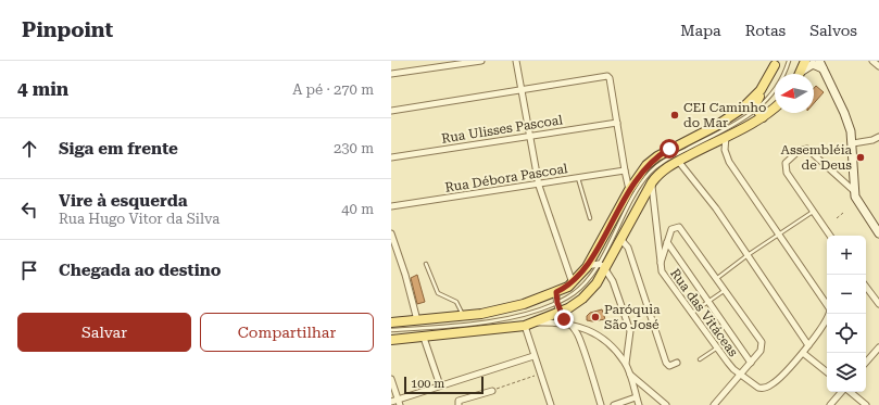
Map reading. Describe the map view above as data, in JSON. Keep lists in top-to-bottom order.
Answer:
{
  "streets": {
    "street": ["Rua Ulisses Pascoal", "Rua Débora Pascoal", "Rua das Vitáceas"]
  },
  "places": ["CEI Caminho do Mar", "Assembléia de Deus", "Paróquia São José"],
  "scale_bar": "100 m",
  "north": "left",
  "page": {
    "header": "Pinpoint",
    "nav": ["Mapa", "Rotas", "Salvos"],
    "heading": ["4 min", "A pé · 270 m"],
    "list": [
      ["Siga em frente", "230 m"],
      ["Vire à esquerda", "Rua Hugo Vitor da Silva", "40 m"],
      "Chegada ao destino"
    ],
    "map_buttons": ["+", "−"],
    "buttons": ["Salvar", "Compartilhar"],
    "scale": "100 m"
  }
}
